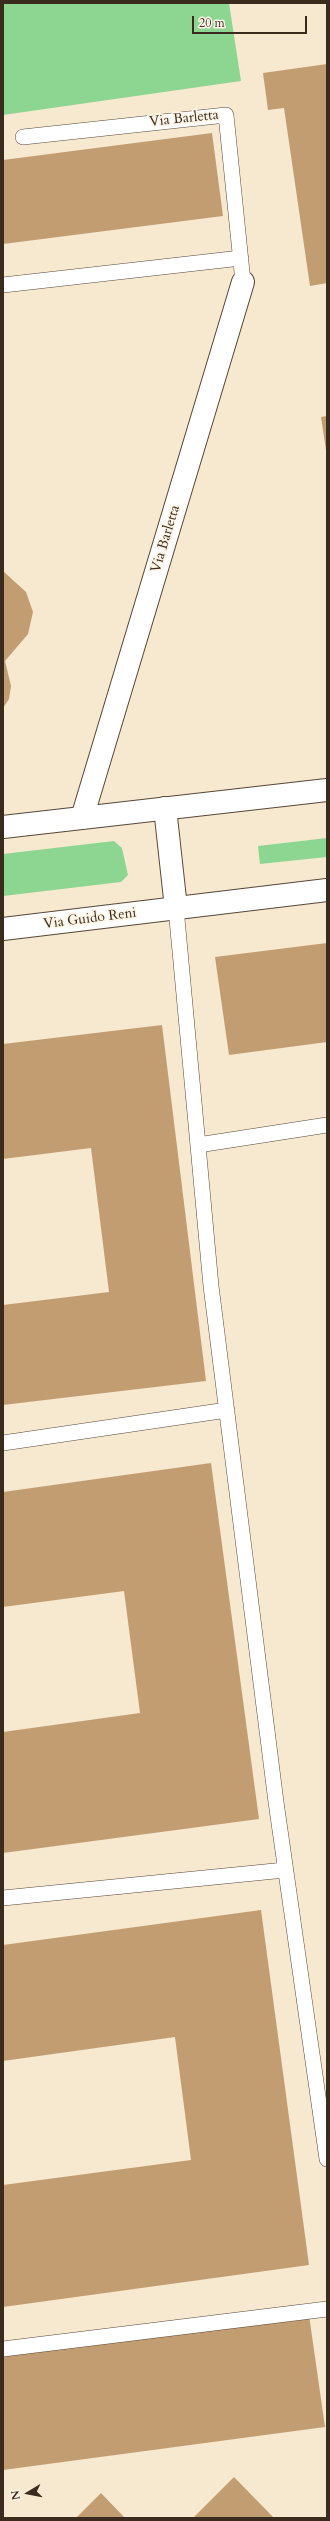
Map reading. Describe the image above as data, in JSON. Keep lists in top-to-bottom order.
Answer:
{
  "streets": {
    "street": ["Via Barletta", "Via Guido Reni"]
  },
  "scale_bar": "20 m",
  "north": "left"
}
